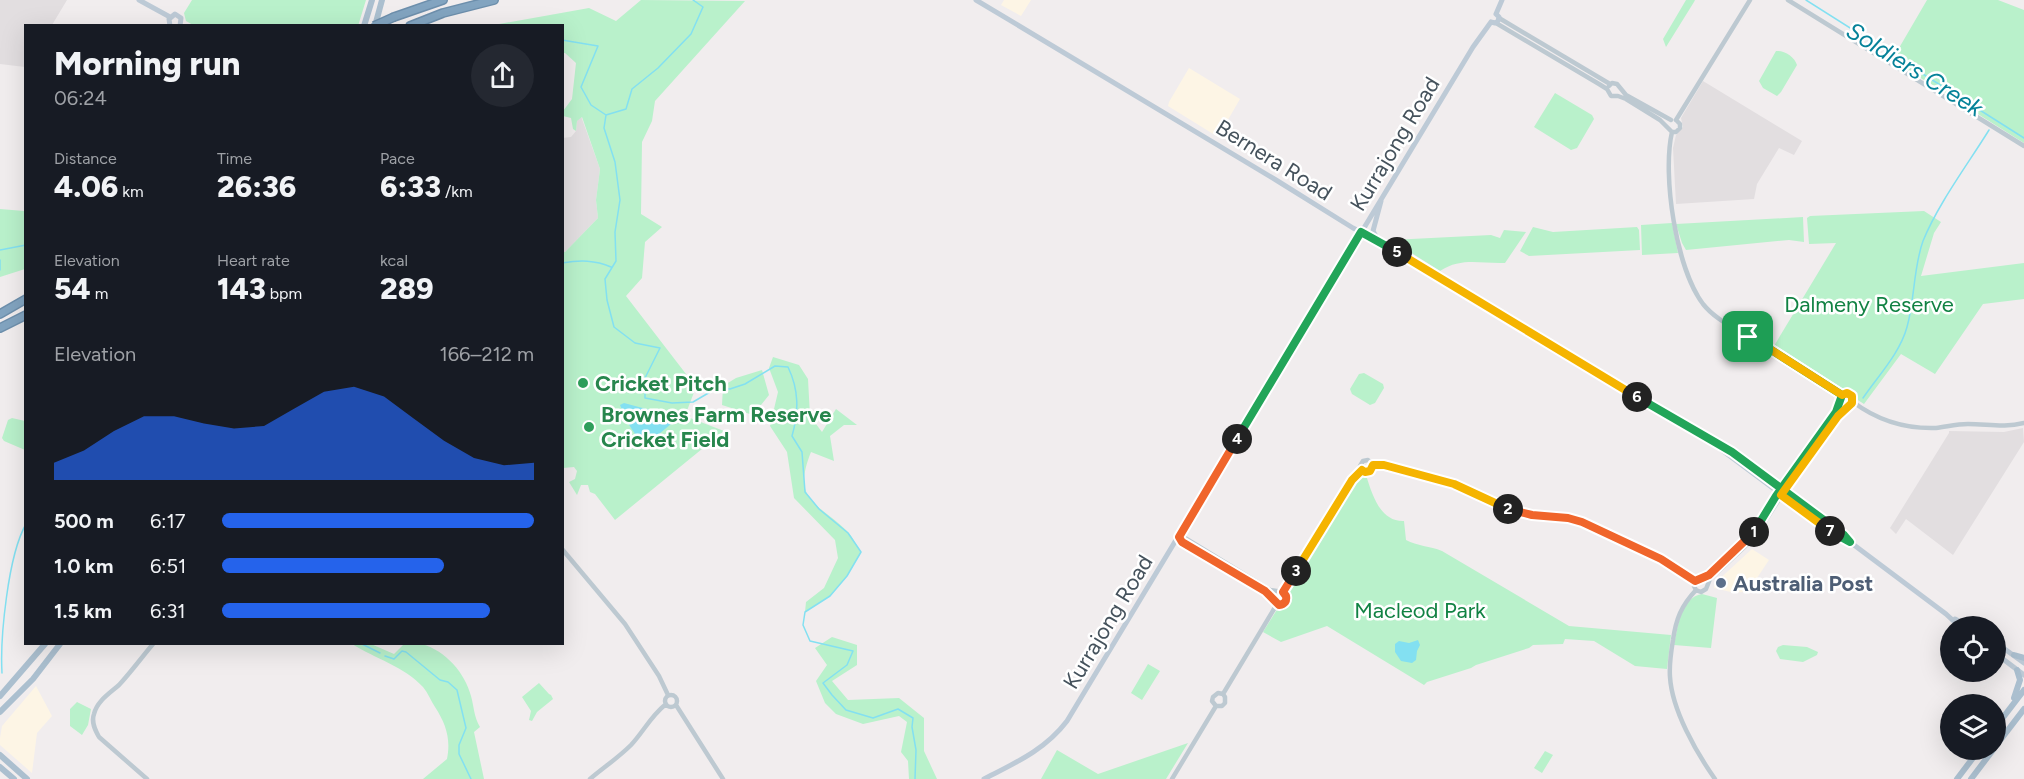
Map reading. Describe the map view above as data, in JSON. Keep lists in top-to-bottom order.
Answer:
{
  "streets": {
    "main road": ["Kurrajong Road", "Bernera Road"]
  },
  "crossings": [
    ["Kurrajong Road", "Bernera Road"]
  ],
  "water": ["Soldiers Creek"],
  "parks": ["Dalmeny Reserve", "Macleod Park"],
  "places": ["Cricket Pitch", "Brownes Farm Reserve Cricket Field", "Australia Post"],
  "page": {
    "heading": ["Morning run", "06:24"],
    "stats": [
      ["Distance", "4.06 km"],
      ["Time", "26:36"],
      ["Pace", "6:33 /km"],
      ["Elevation", "54 m"],
      ["Heart rate", "143 bpm"],
      ["kcal", "289"]
    ],
    "pins": [
      "5",
      "6",
      "4",
      "2",
      "7",
      "1",
      "3"
    ],
    "chart": ["Elevation", "166–212 m"],
    "list": [
      {
        "name": "500 m",
        "note": "6:17"
      },
      {
        "name": "1.0 km",
        "note": "6:51"
      },
      {
        "name": "1.5 km",
        "note": "6:31"
      }
    ]
  }
}
